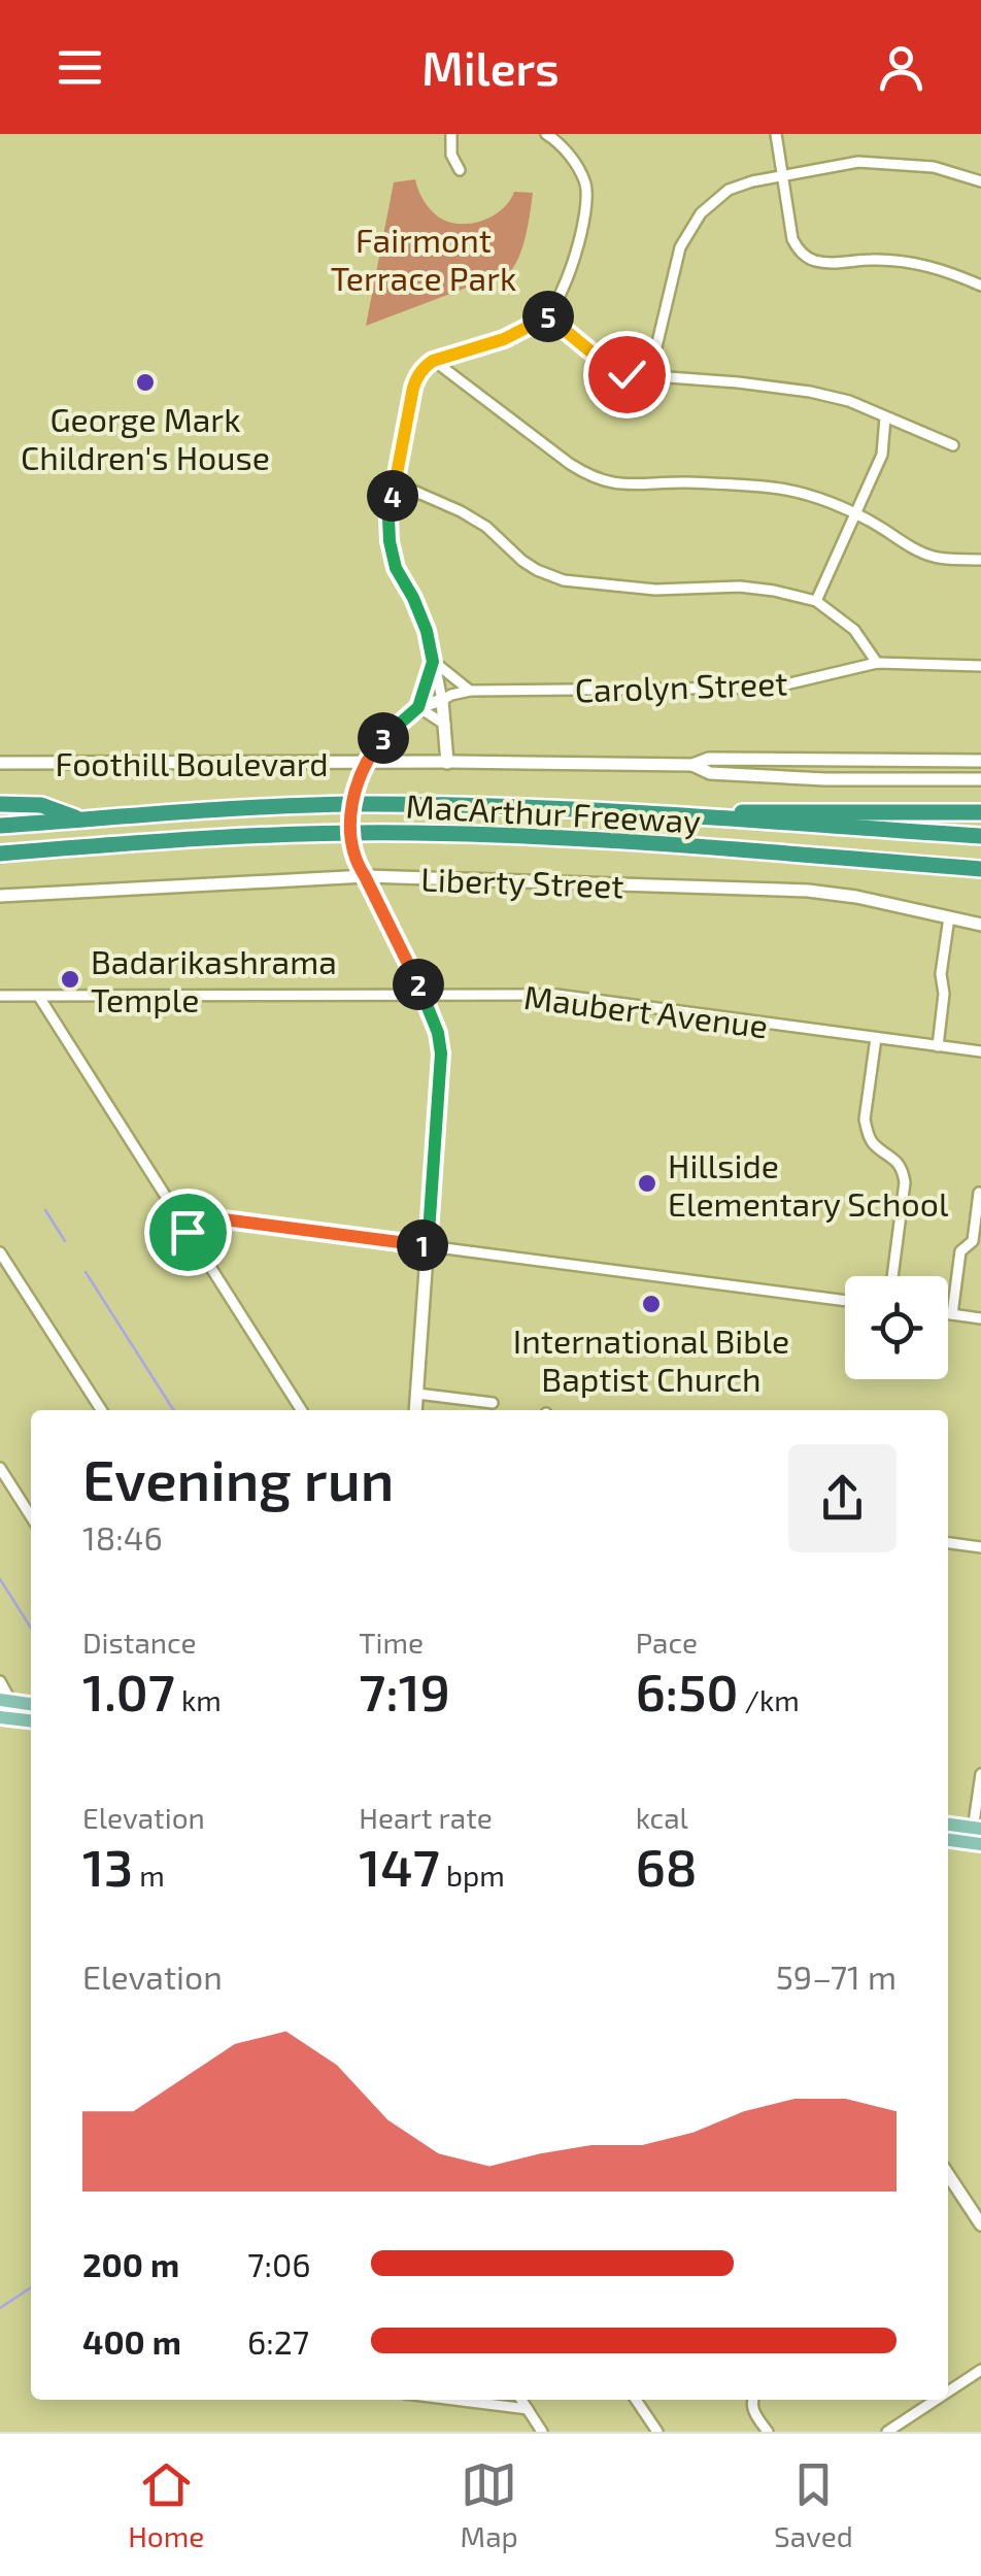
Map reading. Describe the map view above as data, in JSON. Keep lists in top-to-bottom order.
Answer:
{
  "streets": {
    "highway": ["MacArthur Freeway"],
    "street": [
      "Carolyn Street",
      "Foothill Boulevard",
      "Liberty Street",
      "Maubert Avenue"
    ]
  },
  "parks": ["Fairmont Terrace Park"],
  "places": [
    "George Mark Children's House",
    "Badarikashrama Temple",
    "Hillside Elementary School",
    "International Bible Baptist Church"
  ],
  "page": {
    "header": "Milers",
    "pins": [
      "5",
      "4",
      "3",
      "2",
      "1"
    ],
    "heading": ["Evening run", "18:46"],
    "stats": [
      ["Distance", "1.07 km"],
      ["Time", "7:19"],
      ["Pace", "6:50 /km"],
      ["Elevation", "13 m"],
      ["Heart rate", "147 bpm"],
      ["kcal", "68"]
    ],
    "chart": ["Elevation", "59–71 m"],
    "list": [
      {
        "name": "200 m",
        "note": "7:06"
      },
      {
        "name": "400 m",
        "note": "6:27"
      }
    ],
    "tabs": ["Home", "Map", "Saved"]
  }
}
